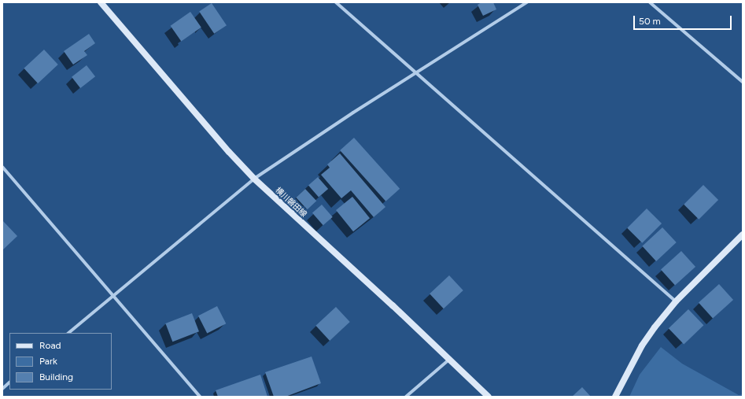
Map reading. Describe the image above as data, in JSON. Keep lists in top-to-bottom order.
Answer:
{
  "streets": {
    "main road": ["横川磐田線"]
  },
  "legend": ["Road", "Park", "Building"],
  "scale_bar": "50 m"
}
